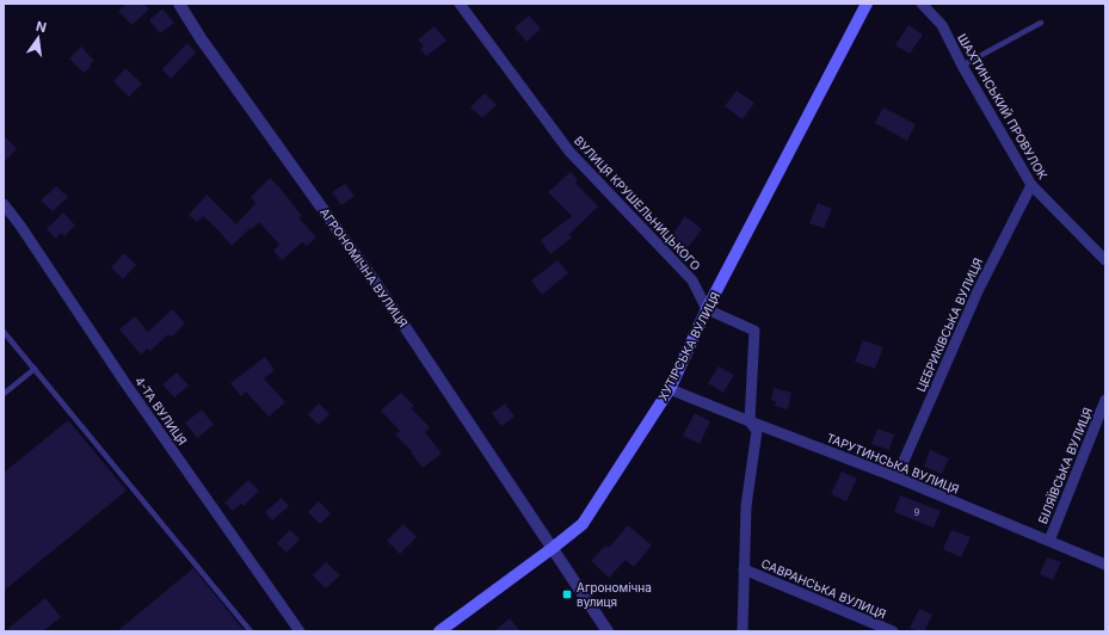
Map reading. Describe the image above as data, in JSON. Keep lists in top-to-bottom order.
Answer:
{
  "streets": {
    "main road": ["ХУТІРСЬКА ВУЛИЦЯ"],
    "street": [
      "ШАХТИНСЬКИЙ ПРОВУЛОК",
      "ВУЛИЦЯ КРУШЕЛЬНИЦЬКОГО",
      "АГРОНОМІЧНА ВУЛИЦЯ",
      "ЦЕБРИКІВСЬКА ВУЛИЦЯ",
      "4-ТА ВУЛИЦЯ",
      "ТАРУТИНСЬКА ВУЛИЦЯ",
      "БІЛЯЇВСЬКА ВУЛИЦЯ",
      "САВРАНСЬКА ВУЛИЦЯ"
    ]
  },
  "crossings": [
    ["ШАХТИНСЬКИЙ ПРОВУЛОК", "ЦЕБРИКІВСЬКА ВУЛИЦЯ"],
    ["ВУЛИЦЯ КРУШЕЛЬНИЦЬКОГО", "ХУТІРСЬКА ВУЛИЦЯ"],
    ["ВУЛИЦЯ КРУШЕЛЬНИЦЬКОГО", "САВРАНСЬКА ВУЛИЦЯ"],
    ["АГРОНОМІЧНА ВУЛИЦЯ", "ХУТІРСЬКА ВУЛИЦЯ"],
    ["ЦЕБРИКІВСЬКА ВУЛИЦЯ", "ТАРУТИНСЬКА ВУЛИЦЯ"],
    ["ХУТІРСЬКА ВУЛИЦЯ", "ТАРУТИНСЬКА ВУЛИЦЯ"],
    ["ХУТІРСЬКА ВУЛИЦЯ", "САВРАНСЬКА ВУЛИЦЯ"],
    ["ТАРУТИНСЬКА ВУЛИЦЯ", "БІЛЯЇВСЬКА ВУЛИЦЯ"],
    ["ТАРУТИНСЬКА ВУЛИЦЯ", "САВРАНСЬКА ВУЛИЦЯ"]
  ],
  "places": {
    "transit": ["Агрономічна вулиця"]
  },
  "house_numbers": ["9"],
  "north": "top"
}
